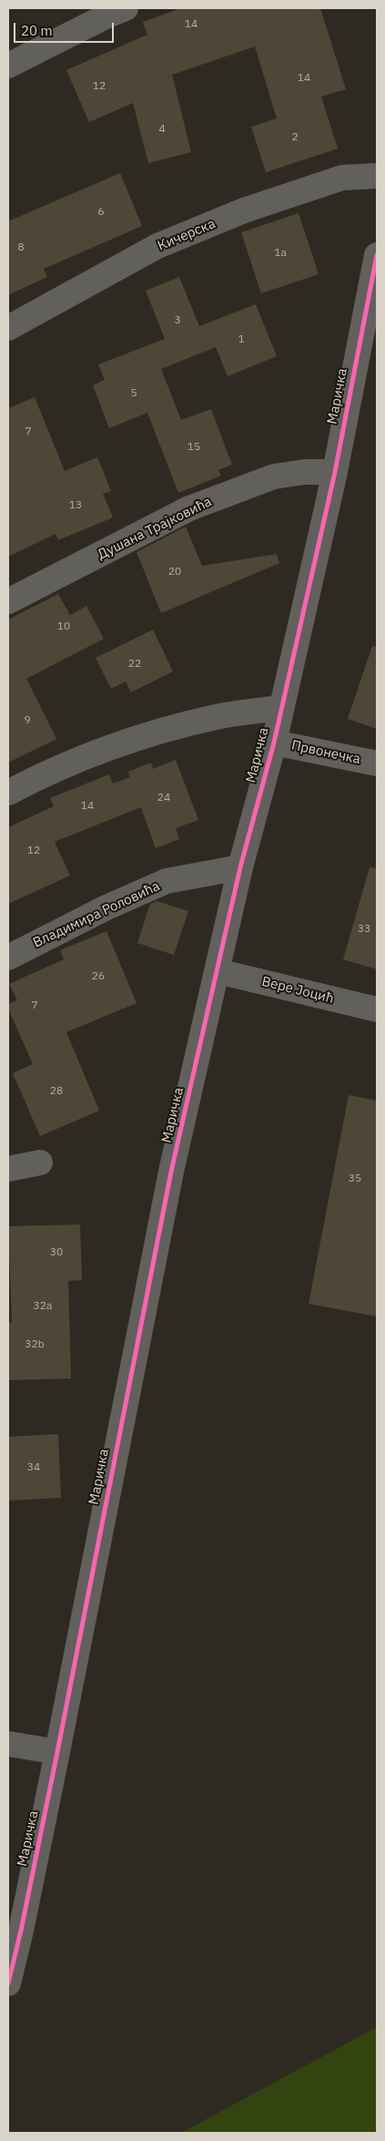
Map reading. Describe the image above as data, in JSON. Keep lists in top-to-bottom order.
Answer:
{
  "streets": {
    "street": [
      "Кичерска",
      "Маричка",
      "Душана Трајковића",
      "Првонечка",
      "Владимира Роловића",
      "Вере Јоцић"
    ]
  },
  "crossings": [
    ["Маричка", "Душана Трајковића"],
    ["Маричка", "Првонечка"],
    ["Маричка", "Владимира Роловића"],
    ["Маричка", "Вере Јоцић"]
  ],
  "house_numbers": [
    "14",
    "14",
    "12",
    "4",
    "2",
    "6",
    "8",
    "1a",
    "3",
    "1",
    "5",
    "7",
    "15",
    "13",
    "20",
    "10",
    "22",
    "9",
    "24",
    "14",
    "12",
    "33",
    "26",
    "7",
    "28",
    "35",
    "30",
    "32a",
    "32b",
    "34"
  ],
  "scale_bar": "20 m"
}
